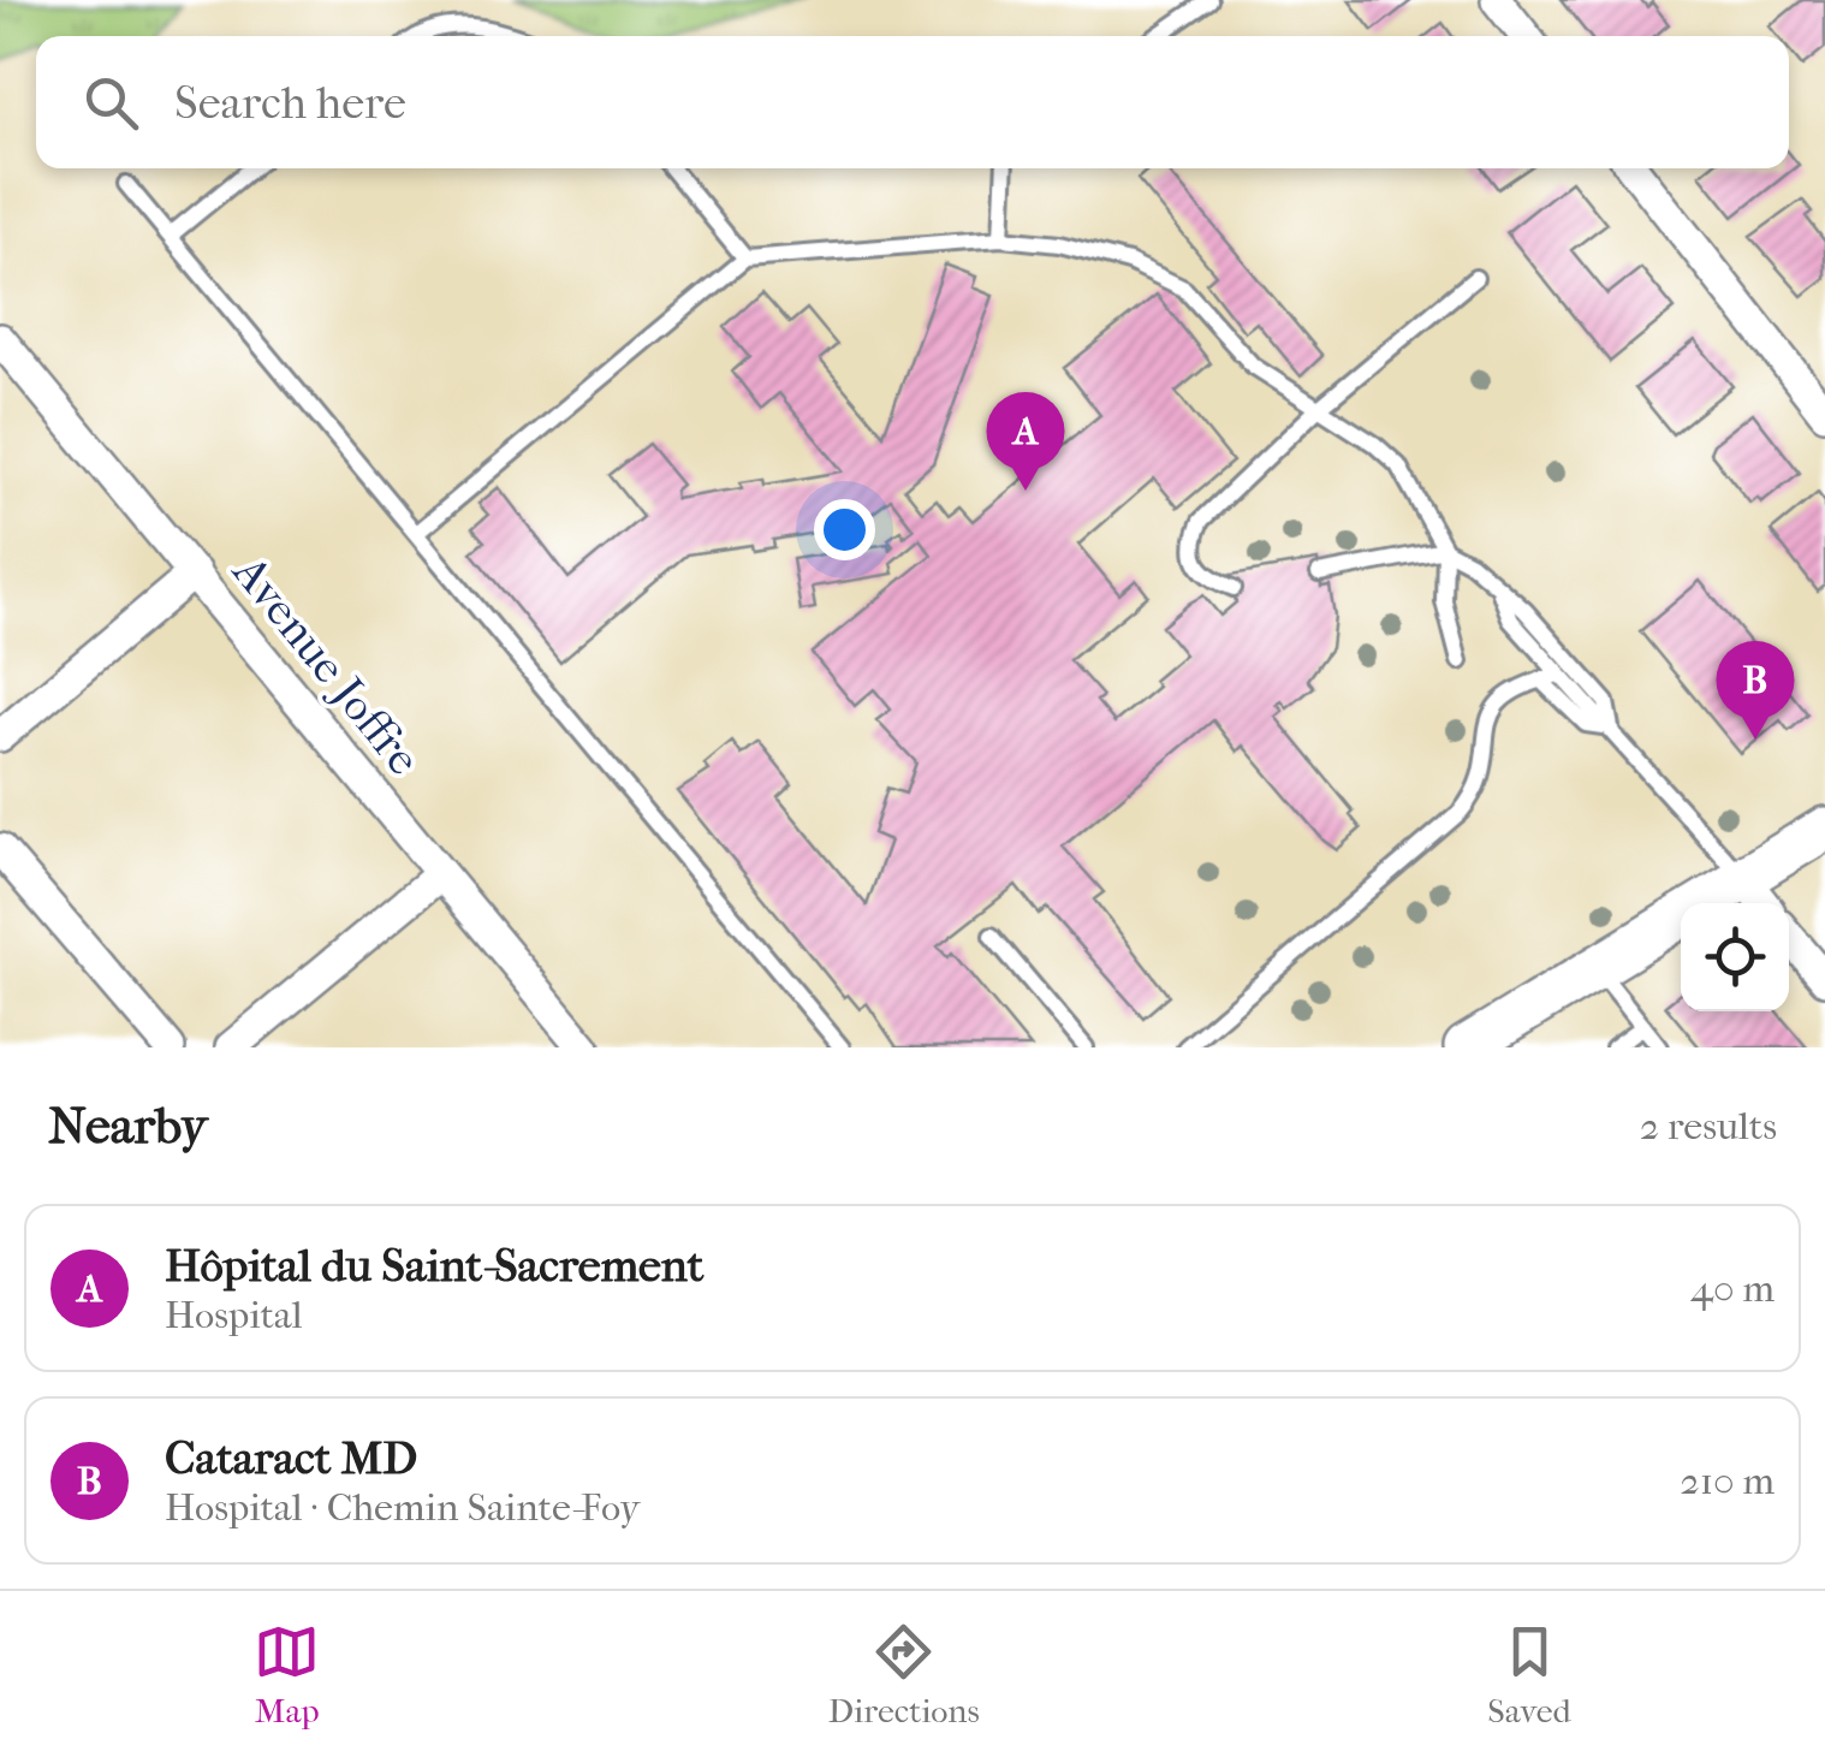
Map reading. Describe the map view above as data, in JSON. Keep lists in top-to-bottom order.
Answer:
{
  "streets": {
    "street": ["Avenue Joffre"]
  },
  "page": {
    "search": "Search here",
    "pins": ["A", "B"],
    "heading": ["Nearby", "2 results"],
    "list": [
      {
        "mark": "A",
        "name": "Hôpital du Saint-Sacrement",
        "note": "Hospital",
        "value": "40 m"
      },
      {
        "mark": "B",
        "name": "Cataract MD",
        "note": "Hospital · Chemin Sainte-Foy",
        "value": "210 m"
      }
    ],
    "nav": ["Map", "Directions", "Saved"]
  }
}
